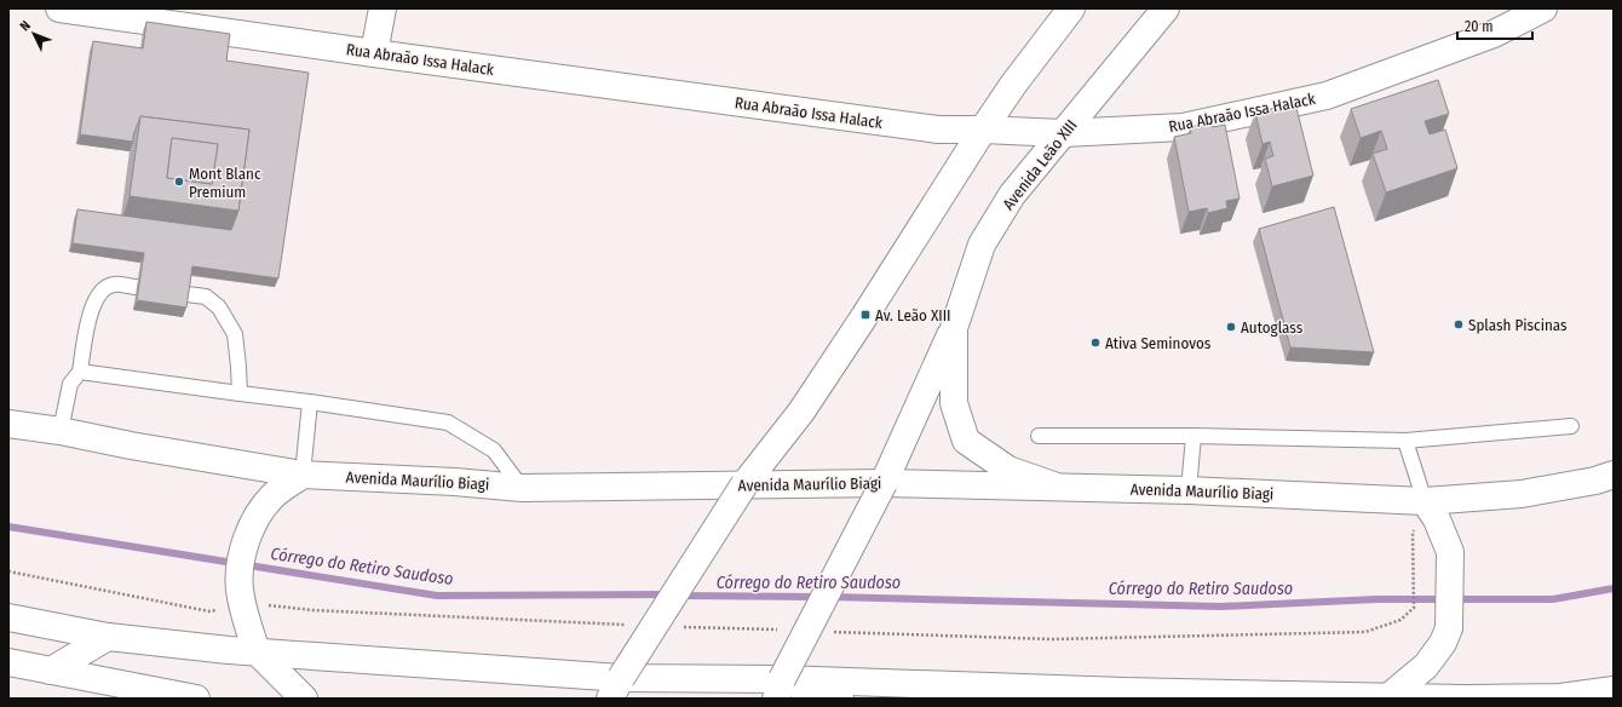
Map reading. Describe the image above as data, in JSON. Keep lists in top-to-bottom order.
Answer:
{
  "streets": {
    "main road": ["Rua Abraão Issa Halack", "Avenida Leão XIII", "Avenida Maurílio Biagi"]
  },
  "crossings": [
    ["Rua Abraão Issa Halack", "Avenida Leão XIII"],
    ["Avenida Leão XIII", "Avenida Maurílio Biagi"]
  ],
  "water": ["Córrego do Retiro Saudoso"],
  "places": {
    "other": [
      "Mont Blanc Premium",
      "Splash Piscinas",
      "Autoglass",
      "Ativa Seminovos"
    ],
    "transit": ["Av. Leão XIII"]
  },
  "scale_bar": "20 m",
  "north": "top left"
}
